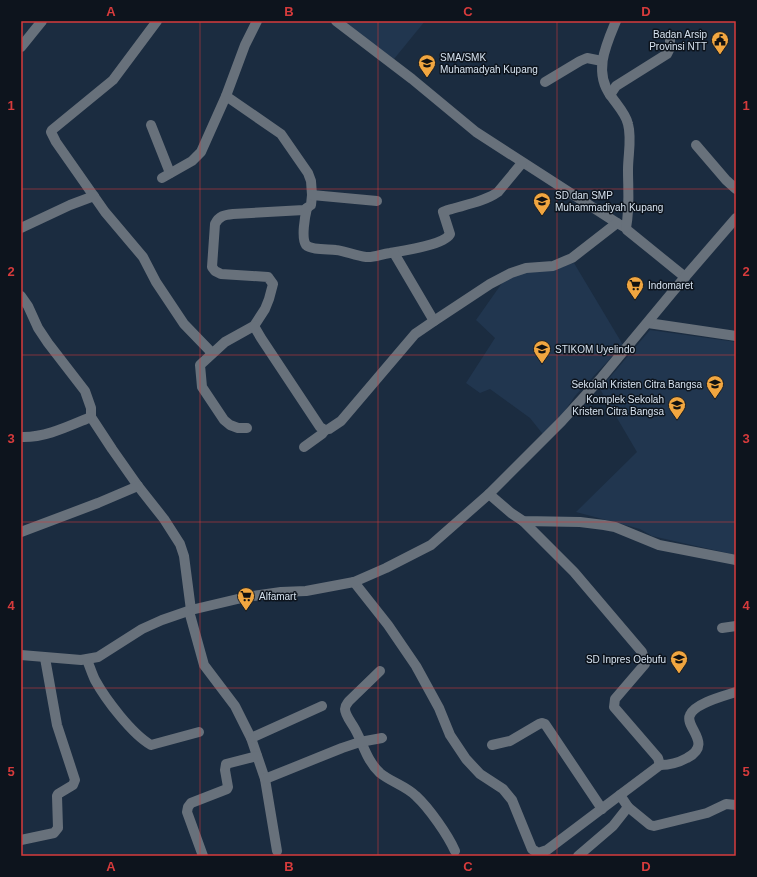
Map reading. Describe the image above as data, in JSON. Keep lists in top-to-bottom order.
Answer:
{
  "places": {
    "public building": ["Badan Arsip Provinsi NTT"],
    "school or university": [
      "SMA/SMK Muhamadyah Kupang",
      "SD dan SMP Muhammadiyah Kupang",
      "STIKOM Uyelindo",
      "Sekolah Kristen Citra Bangsa",
      "Komplek Sekolah Kristen Citra Bangsa",
      "SD Inpres Oebufu"
    ],
    "supermarket": ["Indomaret", "Alfamart"]
  },
  "grid": {
    "columns": [
      "A",
      "B",
      "C",
      "D"
    ],
    "rows": [
      "1",
      "2",
      "3",
      "4",
      "5"
    ]
  }
}
